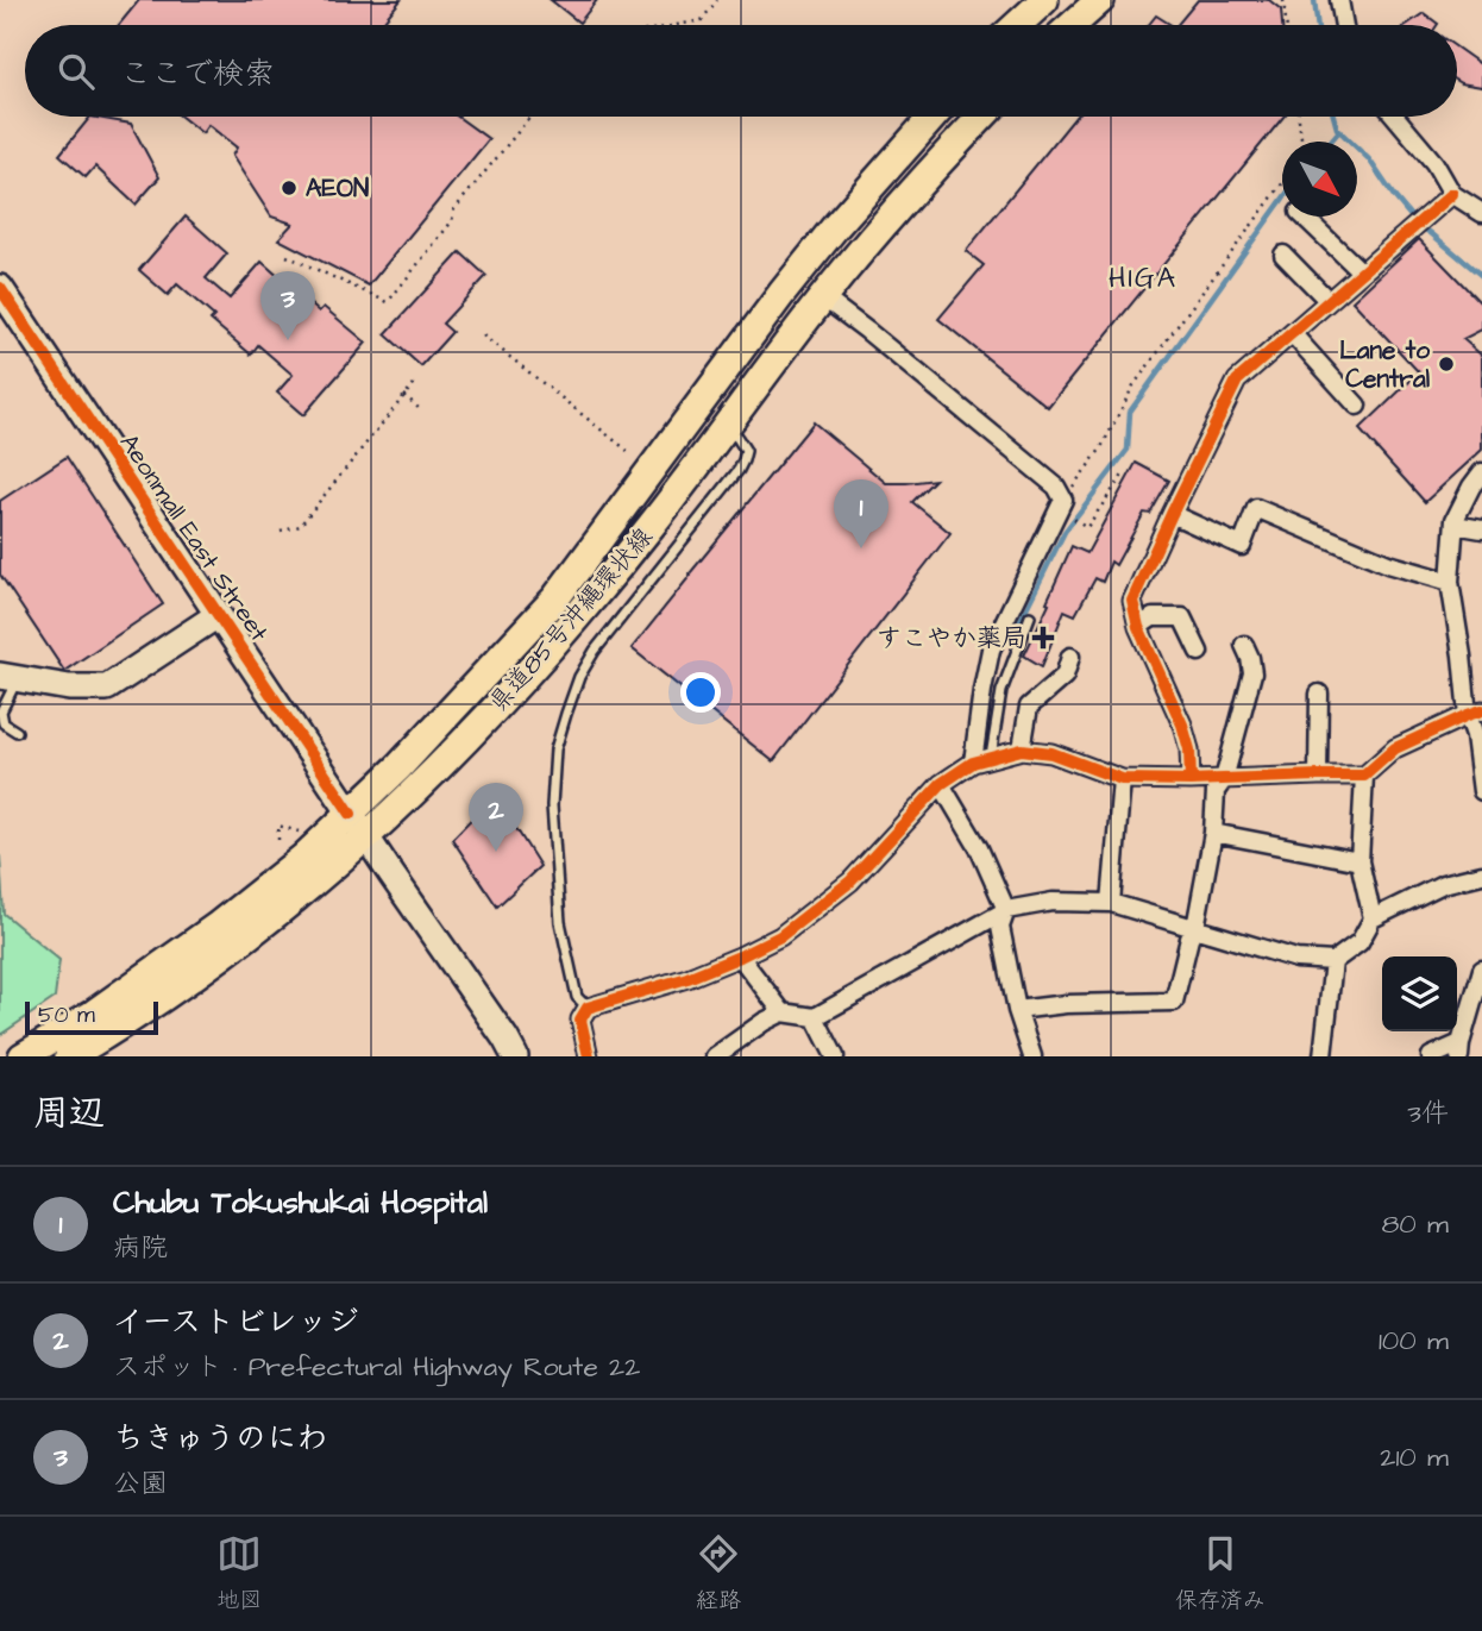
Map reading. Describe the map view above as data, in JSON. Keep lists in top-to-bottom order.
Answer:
{
  "streets": {
    "main road": ["県道85号沖縄環状線"],
    "street": ["Aeonmall East Street"]
  },
  "crossings": [
    ["Aeonmall East Street", "県道85号沖縄環状線"]
  ],
  "districts": ["HIGA"],
  "places": {
    "other": ["AEON", "Lane to Central"],
    "health": ["すこやか薬局"]
  },
  "scale_bar": "50 m",
  "north": "bottom right",
  "page": {
    "search": "ここで検索",
    "pins": ["3", "1", "2"],
    "scale": "50 m",
    "heading": ["周辺", "3件"],
    "list": [
      {
        "mark": "1",
        "name": "Chubu Tokushukai Hospital",
        "note": "病院",
        "value": "80 m"
      },
      {
        "mark": "2",
        "name": "イーストビレッジ",
        "note": "スポット · Prefectural Highway Route 22",
        "value": "100 m"
      },
      {
        "mark": "3",
        "name": "ちきゅうのにわ",
        "note": "公園",
        "value": "210 m"
      }
    ],
    "nav": ["地図", "経路", "保存済み"]
  }
}
